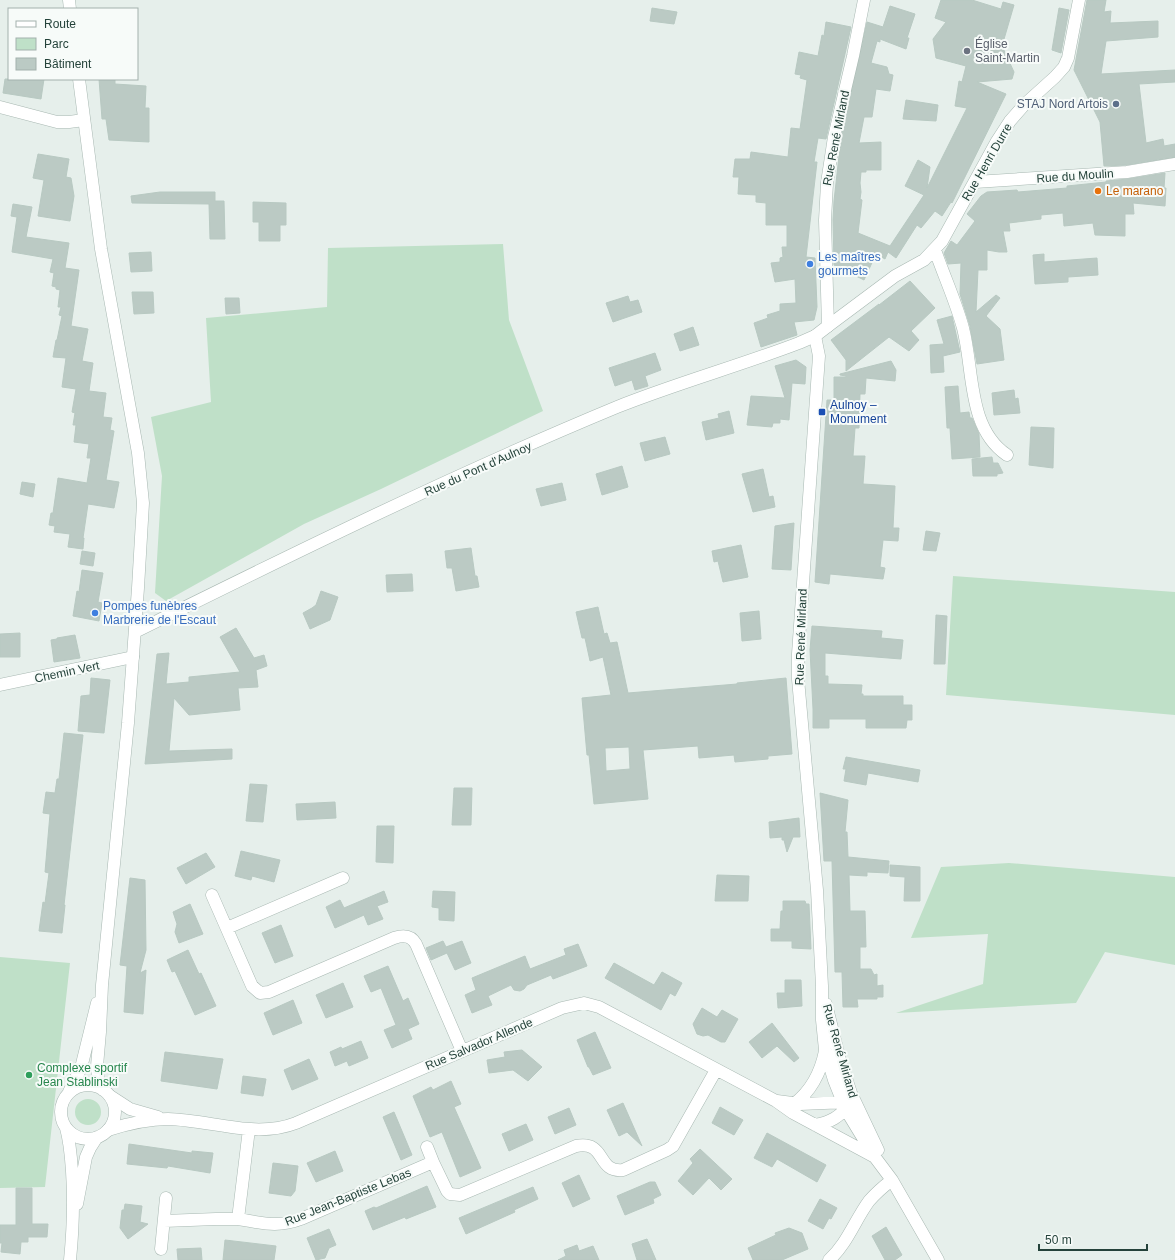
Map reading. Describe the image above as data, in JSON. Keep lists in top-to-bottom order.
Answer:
{
  "streets": {
    "street": [
      "Rue René Mirland",
      "Rue Henri Durre",
      "Rue du Moulin",
      "Rue du Pont d'Aulnoy",
      "Chemin Vert",
      "Rue Salvador Allende",
      "Rue Jean-Baptiste Lebas"
    ]
  },
  "crossings": [
    ["Rue René Mirland", "Rue Henri Durre"],
    ["Rue René Mirland", "Rue du Pont d'Aulnoy"],
    ["Rue René Mirland", "Rue Salvador Allende"],
    ["Rue Henri Durre", "Rue du Moulin"],
    ["Rue Henri Durre", "Rue du Pont d'Aulnoy"]
  ],
  "places": {
    "other": [
      "Église Saint-Martin",
      "STAJ Nord Artois",
      "Le marano",
      "Les maîtres gourmets",
      "Pompes funèbres Marbrerie de l'Escaut",
      "Complexe sportif Jean Stablinski"
    ],
    "transit": ["Aulnoy – Monument"]
  },
  "legend": ["Route", "Parc", "Bâtiment"],
  "scale_bar": "50 m"
}
